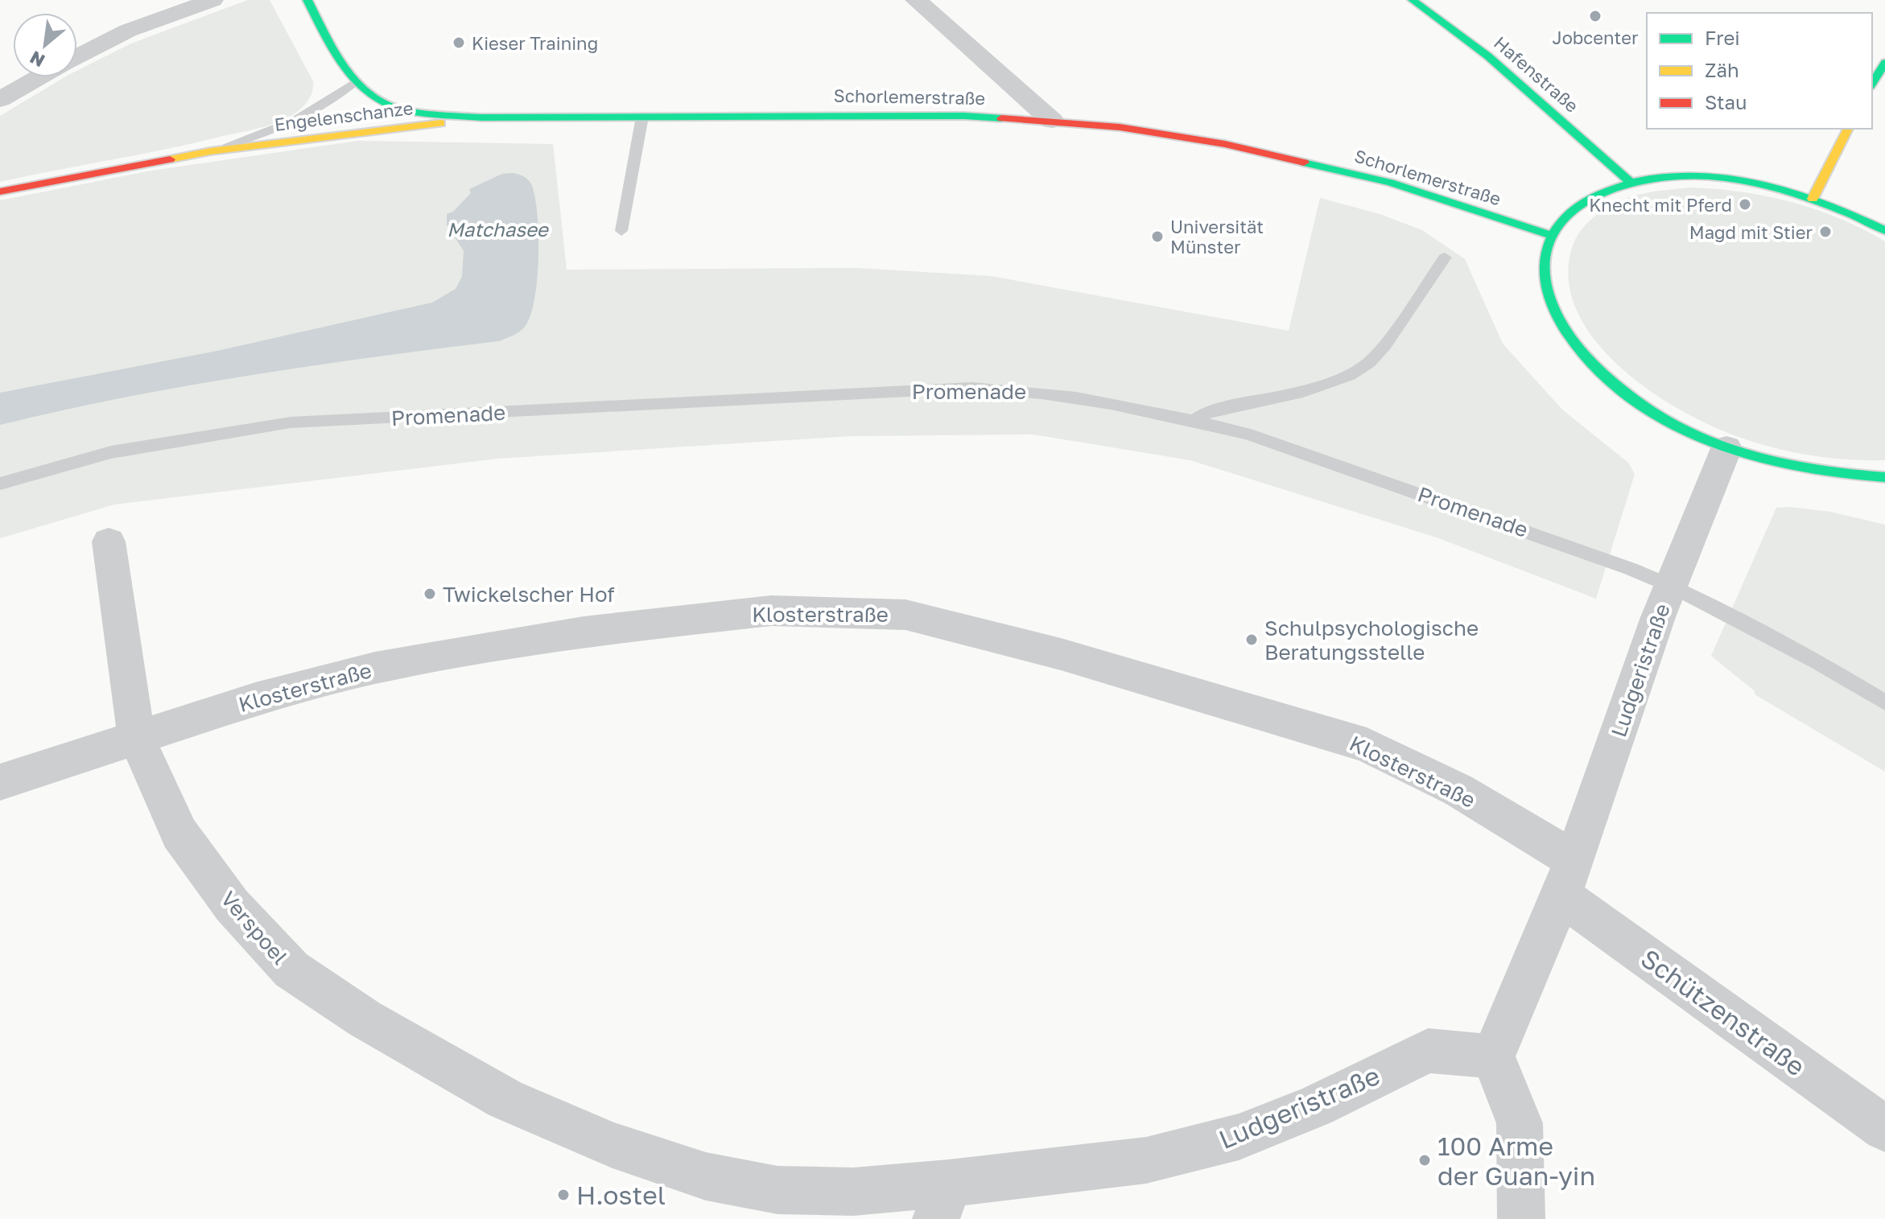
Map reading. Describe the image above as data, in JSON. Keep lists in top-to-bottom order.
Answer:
{
  "streets": {
    "main road": ["Hafenstraße", "Schorlemerstraße", "Engelenschanze"],
    "street": [
      "Klosterstraße",
      "Ludgeristraße",
      "Verspoel",
      "Schützenstraße"
    ],
    "lane": ["Promenade"]
  },
  "crossings": [
    ["Schorlemerstraße", "Engelenschanze"],
    ["Promenade", "Ludgeristraße"],
    ["Klosterstraße", "Ludgeristraße"],
    ["Klosterstraße", "Verspoel"],
    ["Klosterstraße", "Schützenstraße"],
    ["Ludgeristraße", "Verspoel"],
    ["Ludgeristraße", "Schützenstraße"]
  ],
  "water": ["Matchasee"],
  "places": [
    "Jobcenter",
    "Kieser Training",
    "Knecht mit Pferd",
    "Magd mit Stier",
    "Universität Münster",
    "Twickelscher Hof",
    "Schulpsychologische Beratungsstelle",
    "100 Arme der Guan-yin",
    "H.ostel"
  ],
  "legend": ["Frei", "Zäh", "Stau"],
  "north": "bottom left"
}
